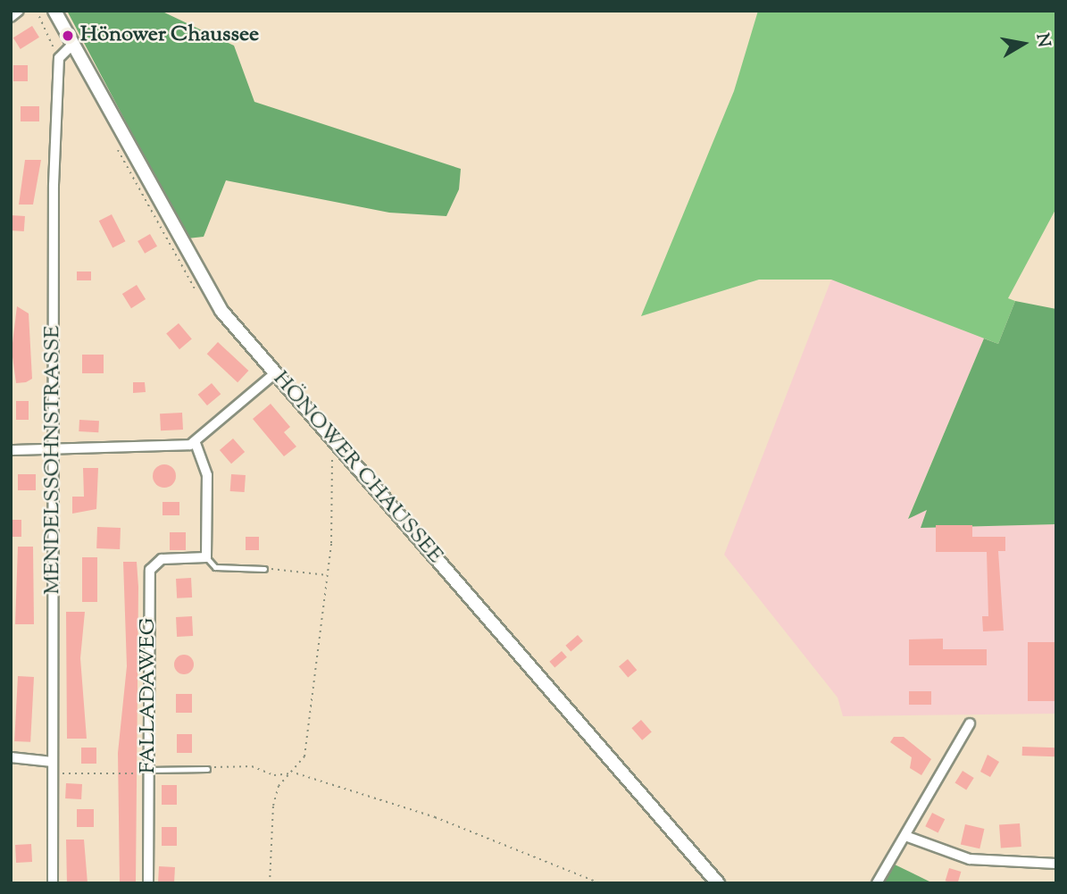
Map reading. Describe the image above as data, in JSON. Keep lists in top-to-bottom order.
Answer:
{
  "streets": {
    "street": ["MENDELSSOHNSTRASSE", "HÖNOWER CHAUSSEE", "FALLADAWEG"]
  },
  "crossings": [
    ["MENDELSSOHNSTRASSE", "HÖNOWER CHAUSSEE"]
  ],
  "places": ["Hönower Chaussee"],
  "north": "right"
}
